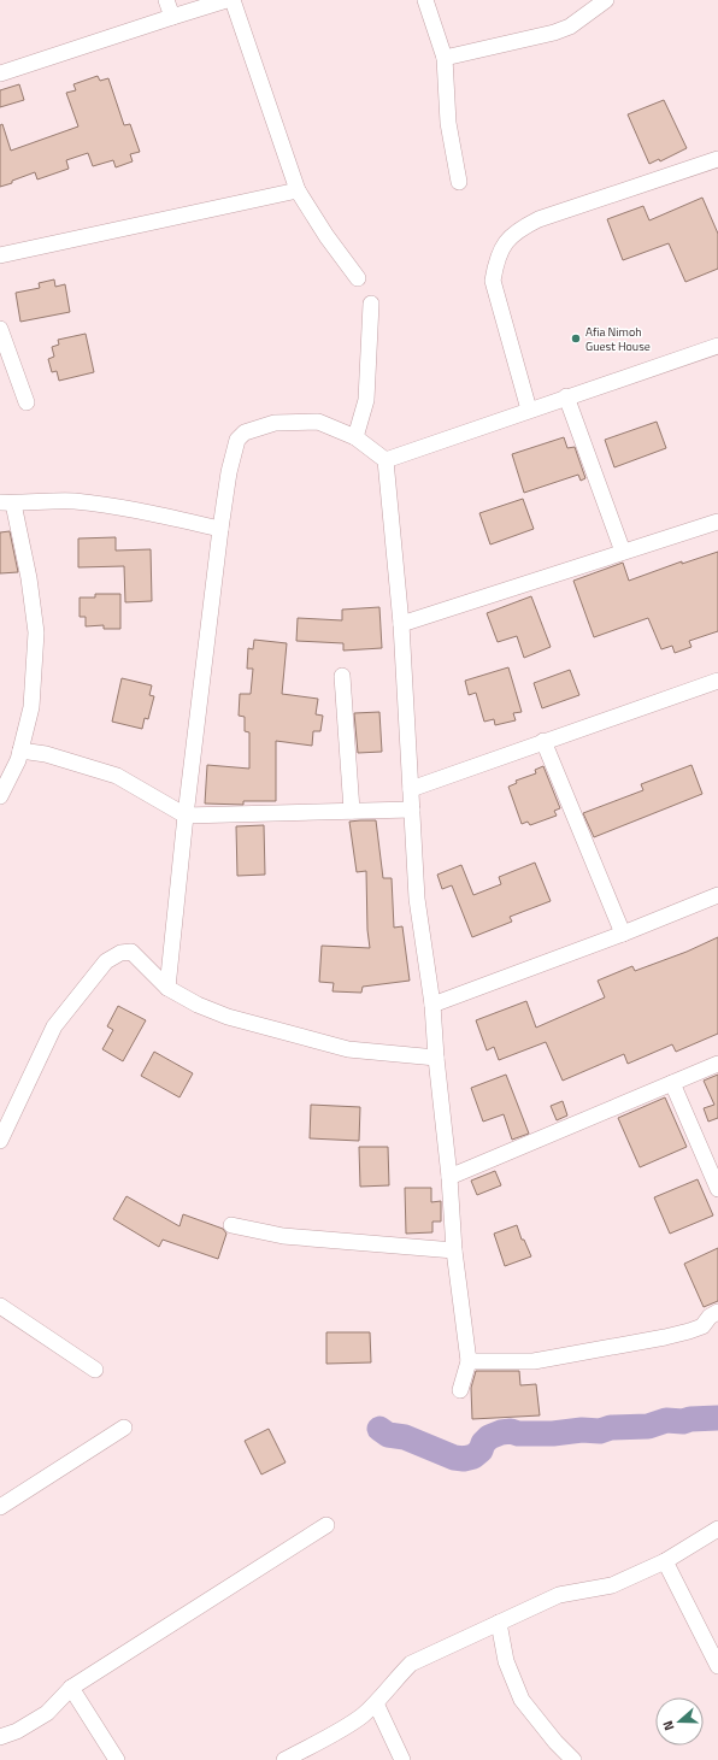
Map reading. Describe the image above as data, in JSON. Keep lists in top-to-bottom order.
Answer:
{
  "places": ["Afia Nimoh Guest House"],
  "north": "left"
}
